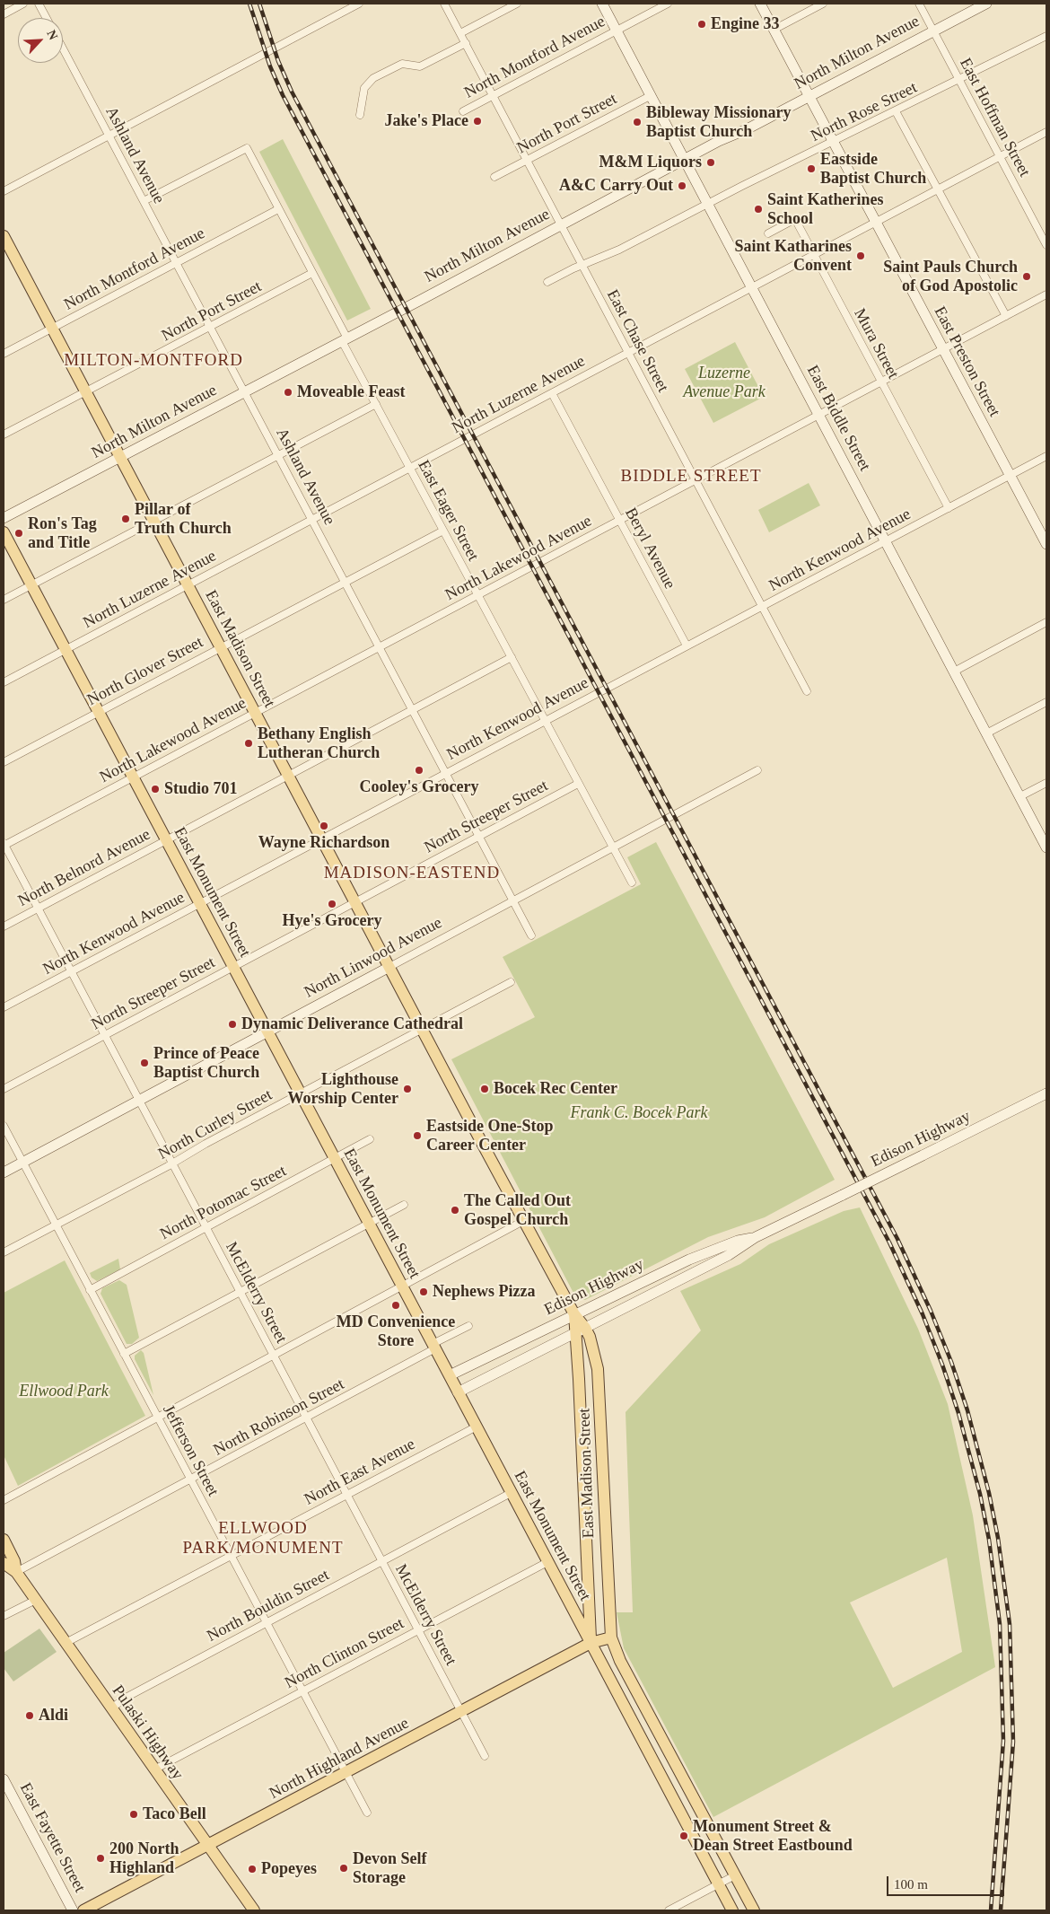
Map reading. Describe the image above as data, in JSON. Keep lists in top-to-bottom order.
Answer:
{
  "streets": {
    "main road": [
      "East Madison Street",
      "East Monument Street",
      "Pulaski Highway",
      "North Highland Avenue"
    ],
    "street": [
      "North Milton Avenue",
      "North Montford Avenue",
      "North Rose Street",
      "East Hoffman Street",
      "North Port Street",
      "Ashland Avenue",
      "East Chase Street",
      "Mura Street",
      "East Preston Street",
      "North Luzerne Avenue",
      "East Biddle Street",
      "East Eager Street",
      "Beryl Avenue",
      "North Kenwood Avenue",
      "North Lakewood Avenue",
      "North Glover Street",
      "North Streeper Street",
      "North Belnord Avenue",
      "North Linwood Avenue",
      "North Curley Street",
      "Edison Highway",
      "North Potomac Street",
      "McElderry Street",
      "North Robinson Street",
      "Jefferson Street",
      "North East Avenue",
      "North Bouldin Street",
      "North Clinton Street",
      "East Fayette Street"
    ]
  },
  "crossings": [
    ["North Milton Avenue", "East Hoffman Street"],
    ["North Milton Avenue", "Ashland Avenue"],
    ["North Milton Avenue", "East Chase Street"],
    ["North Milton Avenue", "East Preston Street"],
    ["North Milton Avenue", "East Biddle Street"],
    ["North Milton Avenue", "East Eager Street"],
    ["North Milton Avenue", "East Madison Street"],
    ["North Montford Avenue", "Ashland Avenue"],
    ["North Montford Avenue", "East Chase Street"],
    ["North Montford Avenue", "East Biddle Street"],
    ["North Montford Avenue", "East Eager Street"],
    ["North Montford Avenue", "East Madison Street"],
    ["North Rose Street", "East Hoffman Street"],
    ["North Rose Street", "East Chase Street"],
    ["North Rose Street", "East Preston Street"],
    ["North Rose Street", "East Biddle Street"],
    ["East Hoffman Street", "North Luzerne Avenue"],
    ["North Port Street", "Ashland Avenue"],
    ["North Port Street", "East Chase Street"],
    ["North Port Street", "East Biddle Street"],
    ["North Port Street", "East Eager Street"],
    ["North Port Street", "East Madison Street"],
    ["Ashland Avenue", "North Luzerne Avenue"],
    ["Ashland Avenue", "East Eager Street"],
    ["Ashland Avenue", "North Kenwood Avenue"],
    ["Ashland Avenue", "North Lakewood Avenue"],
    ["Ashland Avenue", "North Glover Street"],
    ["Ashland Avenue", "North Streeper Street"],
    ["Ashland Avenue", "North Belnord Avenue"],
    ["Ashland Avenue", "North Linwood Avenue"],
    ["East Chase Street", "North Luzerne Avenue"],
    ["East Chase Street", "North Kenwood Avenue"],
    ["East Chase Street", "North Lakewood Avenue"],
    ["Mura Street", "North Luzerne Avenue"],
    ["Mura Street", "North Kenwood Avenue"],
    ["Mura Street", "North Lakewood Avenue"],
    ["East Preston Street", "North Luzerne Avenue"],
    ["East Preston Street", "North Kenwood Avenue"],
    ["East Preston Street", "North Lakewood Avenue"],
    ["North Luzerne Avenue", "East Biddle Street"],
    ["North Luzerne Avenue", "East Eager Street"],
    ["North Luzerne Avenue", "Beryl Avenue"],
    ["North Luzerne Avenue", "East Madison Street"],
    ["North Luzerne Avenue", "East Monument Street"],
    ["East Biddle Street", "North Kenwood Avenue"],
    ["East Biddle Street", "North Lakewood Avenue"],
    ["East Eager Street", "North Kenwood Avenue"],
    ["East Eager Street", "North Lakewood Avenue"],
    ["East Eager Street", "North Glover Street"],
    ["East Eager Street", "North Streeper Street"],
    ["East Eager Street", "North Belnord Avenue"],
    ["East Eager Street", "North Linwood Avenue"],
    ["Beryl Avenue", "North Kenwood Avenue"],
    ["Beryl Avenue", "North Lakewood Avenue"],
    ["North Kenwood Avenue", "East Madison Street"],
    ["North Kenwood Avenue", "East Monument Street"],
    ["North Kenwood Avenue", "McElderry Street"],
    ["North Lakewood Avenue", "East Madison Street"],
    ["North Lakewood Avenue", "East Monument Street"],
    ["North Lakewood Avenue", "McElderry Street"],
    ["East Madison Street", "North Glover Street"],
    ["East Madison Street", "North Streeper Street"],
    ["East Madison Street", "North Belnord Avenue"],
    ["East Madison Street", "East Monument Street"],
    ["East Madison Street", "North Linwood Avenue"],
    ["East Madison Street", "North Curley Street"],
    ["East Madison Street", "Edison Highway"],
    ["East Madison Street", "North Highland Avenue"],
    ["North Glover Street", "East Monument Street"],
    ["North Streeper Street", "East Monument Street"],
    ["North Streeper Street", "McElderry Street"],
    ["North Belnord Avenue", "East Monument Street"],
    ["North Belnord Avenue", "McElderry Street"],
    ["East Monument Street", "North Linwood Avenue"],
    ["East Monument Street", "North Curley Street"],
    ["East Monument Street", "Edison Highway"],
    ["East Monument Street", "North Potomac Street"],
    ["East Monument Street", "North Robinson Street"],
    ["East Monument Street", "North East Avenue"],
    ["East Monument Street", "North Bouldin Street"],
    ["East Monument Street", "North Clinton Street"],
    ["East Monument Street", "North Highland Avenue"],
    ["North Linwood Avenue", "McElderry Street"],
    ["North Linwood Avenue", "Jefferson Street"],
    ["North Curley Street", "McElderry Street"],
    ["North Curley Street", "Jefferson Street"],
    ["North Potomac Street", "McElderry Street"],
    ["North Potomac Street", "Jefferson Street"],
    ["McElderry Street", "North Robinson Street"],
    ["McElderry Street", "North East Avenue"],
    ["McElderry Street", "North Bouldin Street"],
    ["McElderry Street", "North Clinton Street"],
    ["McElderry Street", "North Highland Avenue"],
    ["North Robinson Street", "Jefferson Street"],
    ["North Robinson Street", "Pulaski Highway"],
    ["Jefferson Street", "North East Avenue"],
    ["Jefferson Street", "North Bouldin Street"],
    ["Jefferson Street", "North Clinton Street"],
    ["Jefferson Street", "North Highland Avenue"],
    ["North East Avenue", "Pulaski Highway"],
    ["North Bouldin Street", "Pulaski Highway"],
    ["North Clinton Street", "Pulaski Highway"],
    ["Pulaski Highway", "North Highland Avenue"]
  ],
  "districts": [
    "MILTON-MONTFORD",
    "BIDDLE STREET",
    "MADISON-EASTEND",
    "ELLWOOD PARK/MONUMENT"
  ],
  "parks": ["Luzerne Avenue Park", "Frank C. Bocek Park", "Ellwood Park"],
  "places": [
    "Engine 33",
    "Jake's Place",
    "Bibleway Missionary Baptist Church",
    "M&M Liquors",
    "Eastside Baptist Church",
    "A&C Carry Out",
    "Saint Katherines School",
    "Saint Katharines Convent",
    "Saint Pauls Church of God Apostolic",
    "Moveable Feast",
    "Pillar of Truth Church",
    "Ron's Tag and Title",
    "Bethany English Lutheran Church",
    "Cooley's Grocery",
    "Studio 701",
    "Wayne Richardson",
    "Hye's Grocery",
    "Dynamic Deliverance Cathedral",
    "Prince of Peace Baptist Church",
    "Lighthouse Worship Center",
    "Bocek Rec Center",
    "Eastside One-Stop Career Center",
    "The Called Out Gospel Church",
    "Nephews Pizza",
    "MD Convenience Store",
    "Aldi",
    "Taco Bell",
    "Monument Street & Dean Street Eastbound",
    "200 North Highland",
    "Devon Self Storage",
    "Popeyes"
  ],
  "scale_bar": "100 m",
  "north": "top right"
}
